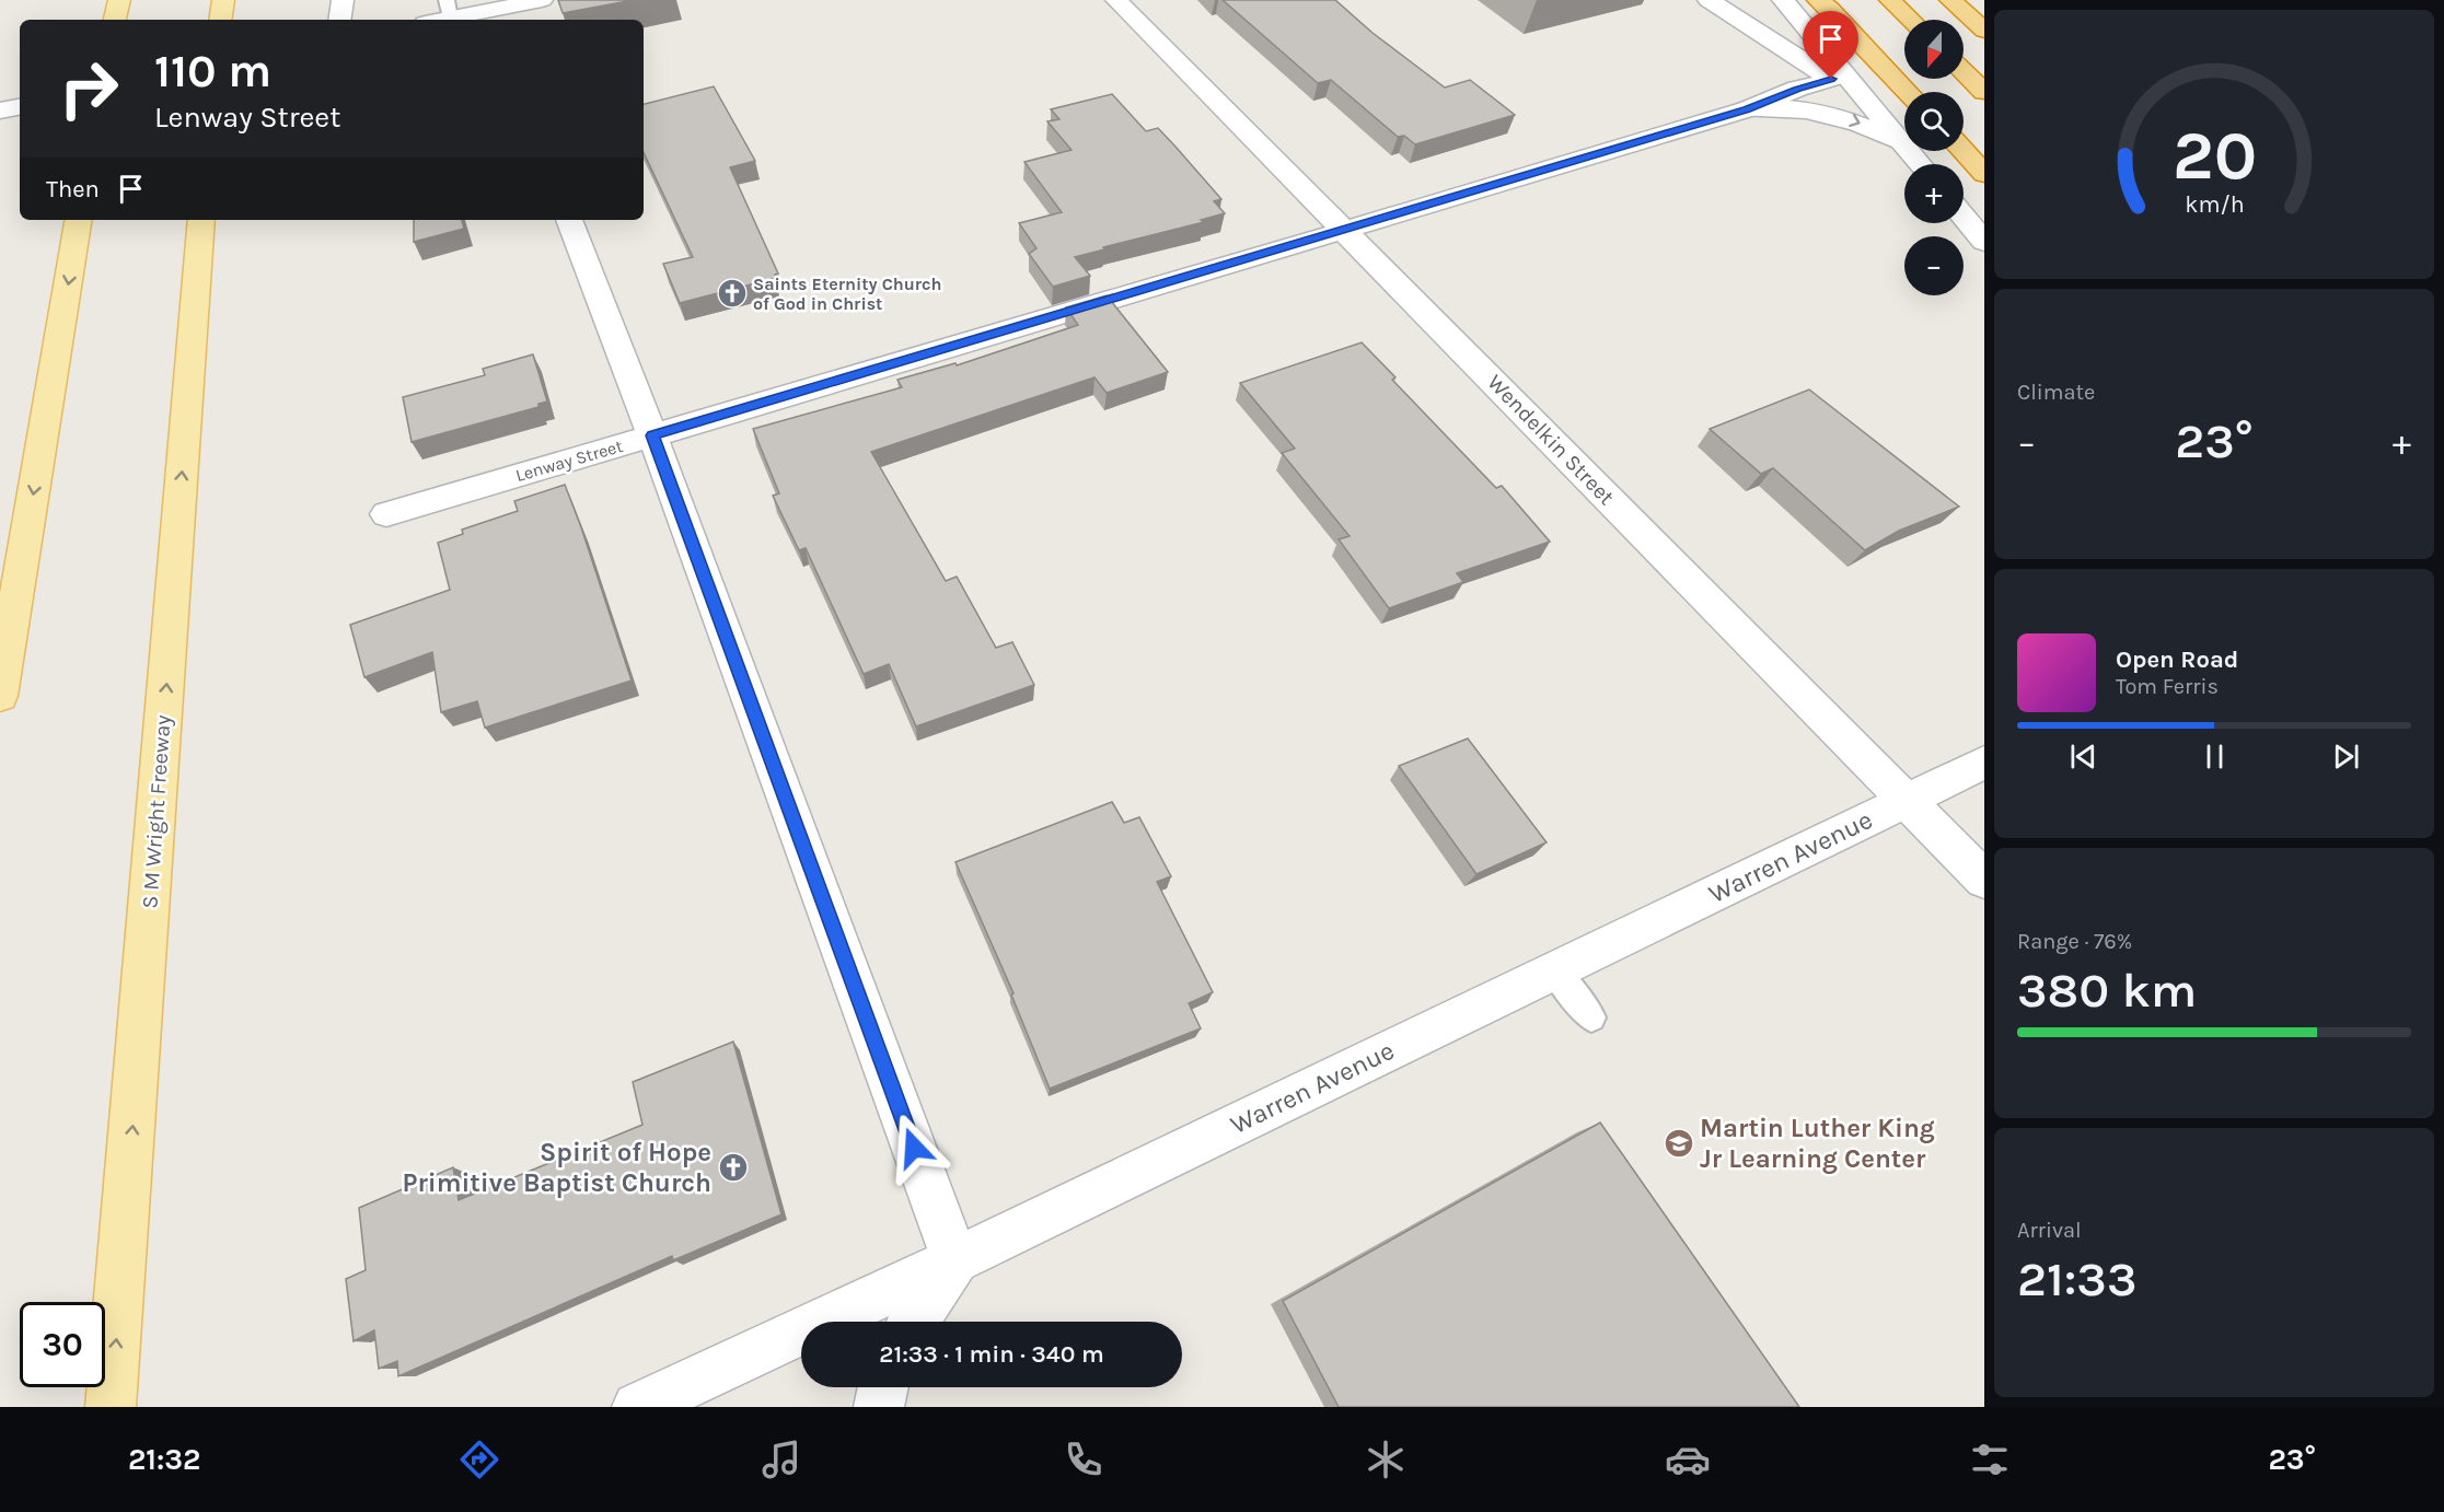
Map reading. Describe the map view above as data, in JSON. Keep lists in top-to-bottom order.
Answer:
{
  "streets": {
    "main road": ["S M Wright Freeway"],
    "street": ["Wendelkin Street", "Lenway Street", "Warren Avenue"]
  },
  "crossings": [
    ["Wendelkin Street", "Lenway Street"],
    ["Wendelkin Street", "Warren Avenue"]
  ],
  "places": {
    "church": ["Saints Eternity Church of God in Christ", "Spirit of Hope Primitive Baptist Church"],
    "school or university": ["Martin Luther King Jr Learning Center"]
  },
  "north": "bottom",
  "page": {
    "map_buttons": ["+", "−"],
    "turn": ["110 m", "Lenway Street"],
    "then": "Then",
    "tile": [
      "Climate",
      ["Range · 76%", "380 km"],
      ["Arrival", "21:33"]
    ],
    "heat": ["−", "23°", "+"],
    "song": ["Open Road", "Tom Ferris"],
    "limit": "30",
    "trip": "21:33 · 1 min · 340 m",
    "tabs": ["21:32", "23°"],
    "gauge": ["20", "km/h"]
  }
}
